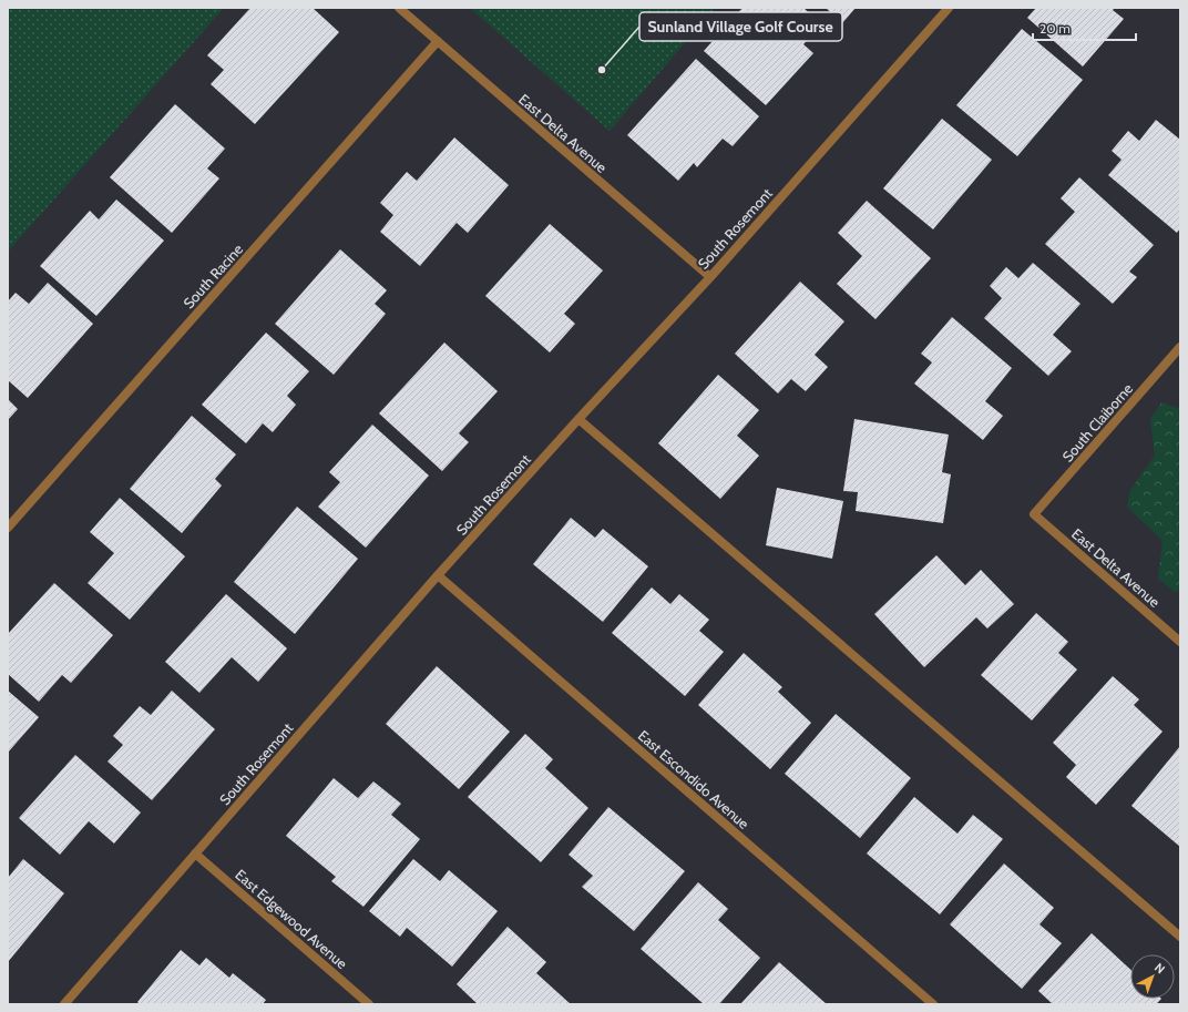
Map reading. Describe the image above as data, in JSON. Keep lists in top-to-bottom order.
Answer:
{
  "streets": {
    "street": [
      "East Delta Avenue",
      "South Rosemont",
      "South Racine",
      "South Claiborne",
      "East Escondido Avenue",
      "East Edgewood Avenue"
    ]
  },
  "crossings": [
    ["East Delta Avenue", "South Rosemont"],
    ["East Delta Avenue", "South Racine"],
    ["East Delta Avenue", "South Claiborne"],
    ["South Rosemont", "East Escondido Avenue"],
    ["South Rosemont", "East Edgewood Avenue"]
  ],
  "places": ["Sunland Village Golf Course"],
  "scale_bar": "20 m",
  "north": "top right"
}
